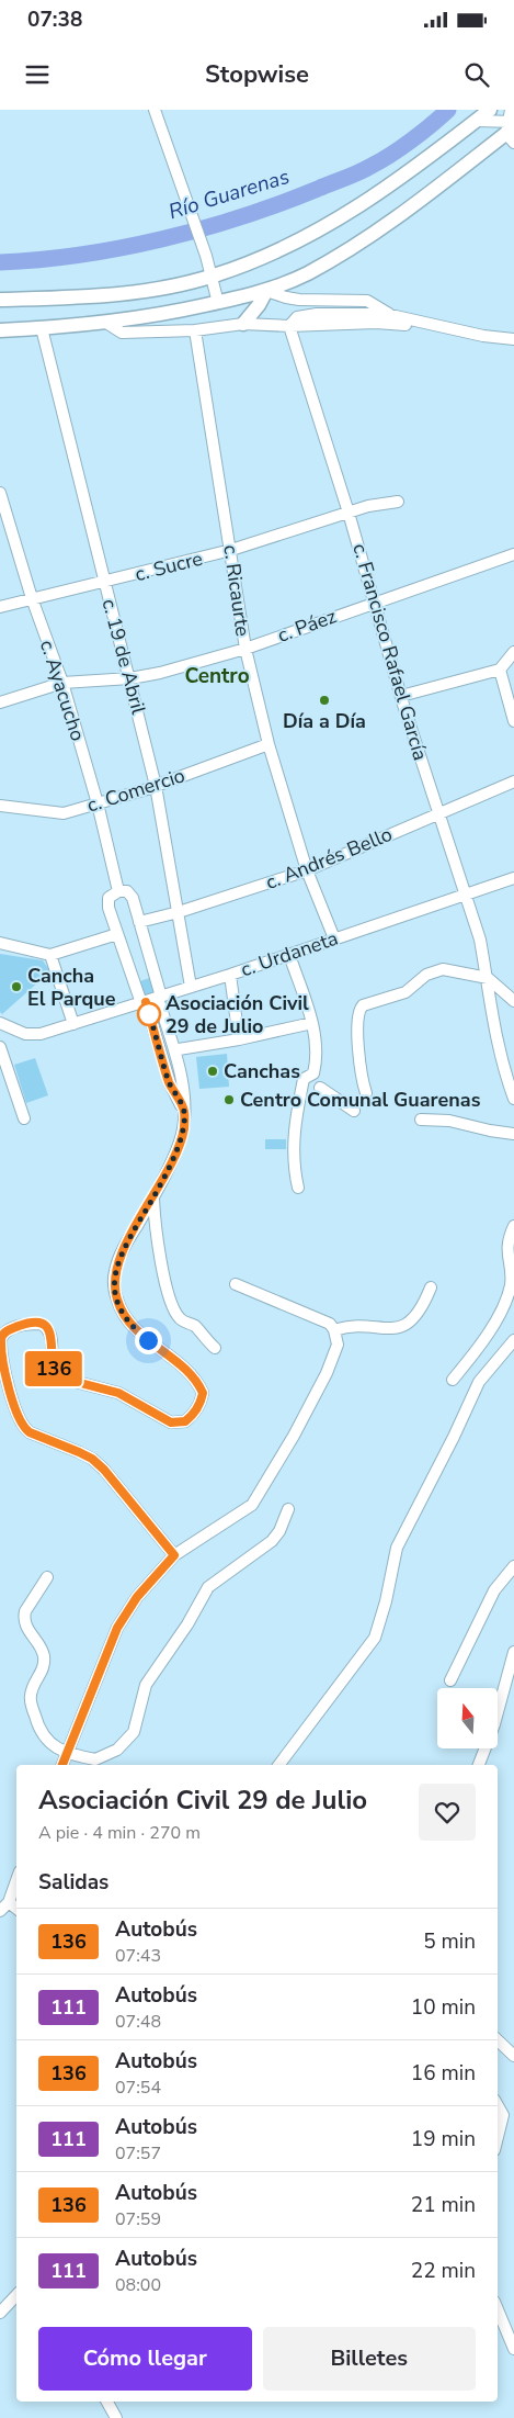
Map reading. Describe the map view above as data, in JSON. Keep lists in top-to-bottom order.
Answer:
{
  "streets": {
    "street": [
      "c. Sucre",
      "c. Ricaurte",
      "c. Páez",
      "c. Francisco Rafael García",
      "c. 19 de Abril",
      "c. Ayacucho",
      "c. Comercio",
      "c. Andrés Bello",
      "c. Urdaneta"
    ]
  },
  "crossings": [
    ["c. Sucre", "c. Ricaurte"],
    ["c. Sucre", "c. Francisco Rafael García"],
    ["c. Sucre", "c. 19 de Abril"],
    ["c. Sucre", "c. Ayacucho"],
    ["c. Ricaurte", "c. Páez"],
    ["c. Ricaurte", "c. Comercio"],
    ["c. Ricaurte", "c. Andrés Bello"],
    ["c. Ricaurte", "c. Urdaneta"],
    ["c. Páez", "c. Francisco Rafael García"],
    ["c. Páez", "c. 19 de Abril"],
    ["c. Páez", "c. Ayacucho"],
    ["c. Francisco Rafael García", "c. Andrés Bello"],
    ["c. Francisco Rafael García", "c. Urdaneta"],
    ["c. 19 de Abril", "c. Comercio"],
    ["c. 19 de Abril", "c. Andrés Bello"],
    ["c. 19 de Abril", "c. Urdaneta"],
    ["c. Ayacucho", "c. Comercio"]
  ],
  "districts": ["Centro"],
  "water": ["Río Guarenas"],
  "places": [
    "Día a Día",
    "Cancha El Parque",
    "Asociación Civil 29 de Julio",
    "Canchas",
    "Centro Comunal Guarenas"
  ],
  "lines": ["bus line 136"],
  "north": "top",
  "page": {
    "status": "07:38",
    "header": "Stopwise",
    "on_map": "136",
    "heading": [
      ["Asociación Civil 29 de Julio", "A pie · 4 min · 270 m"],
      "Salidas"
    ],
    "list": [
      {
        "mark": "136",
        "name": "Autobús",
        "note": "07:43",
        "value": "5 min"
      },
      {
        "mark": "111",
        "name": "Autobús",
        "note": "07:48",
        "value": "10 min"
      },
      {
        "mark": "136",
        "name": "Autobús",
        "note": "07:54",
        "value": "16 min"
      },
      {
        "mark": "111",
        "name": "Autobús",
        "note": "07:57",
        "value": "19 min"
      },
      {
        "mark": "136",
        "name": "Autobús",
        "note": "07:59",
        "value": "21 min"
      },
      {
        "mark": "111",
        "name": "Autobús",
        "note": "08:00",
        "value": "22 min"
      }
    ],
    "buttons": ["Cómo llegar", "Billetes"]
  }
}
